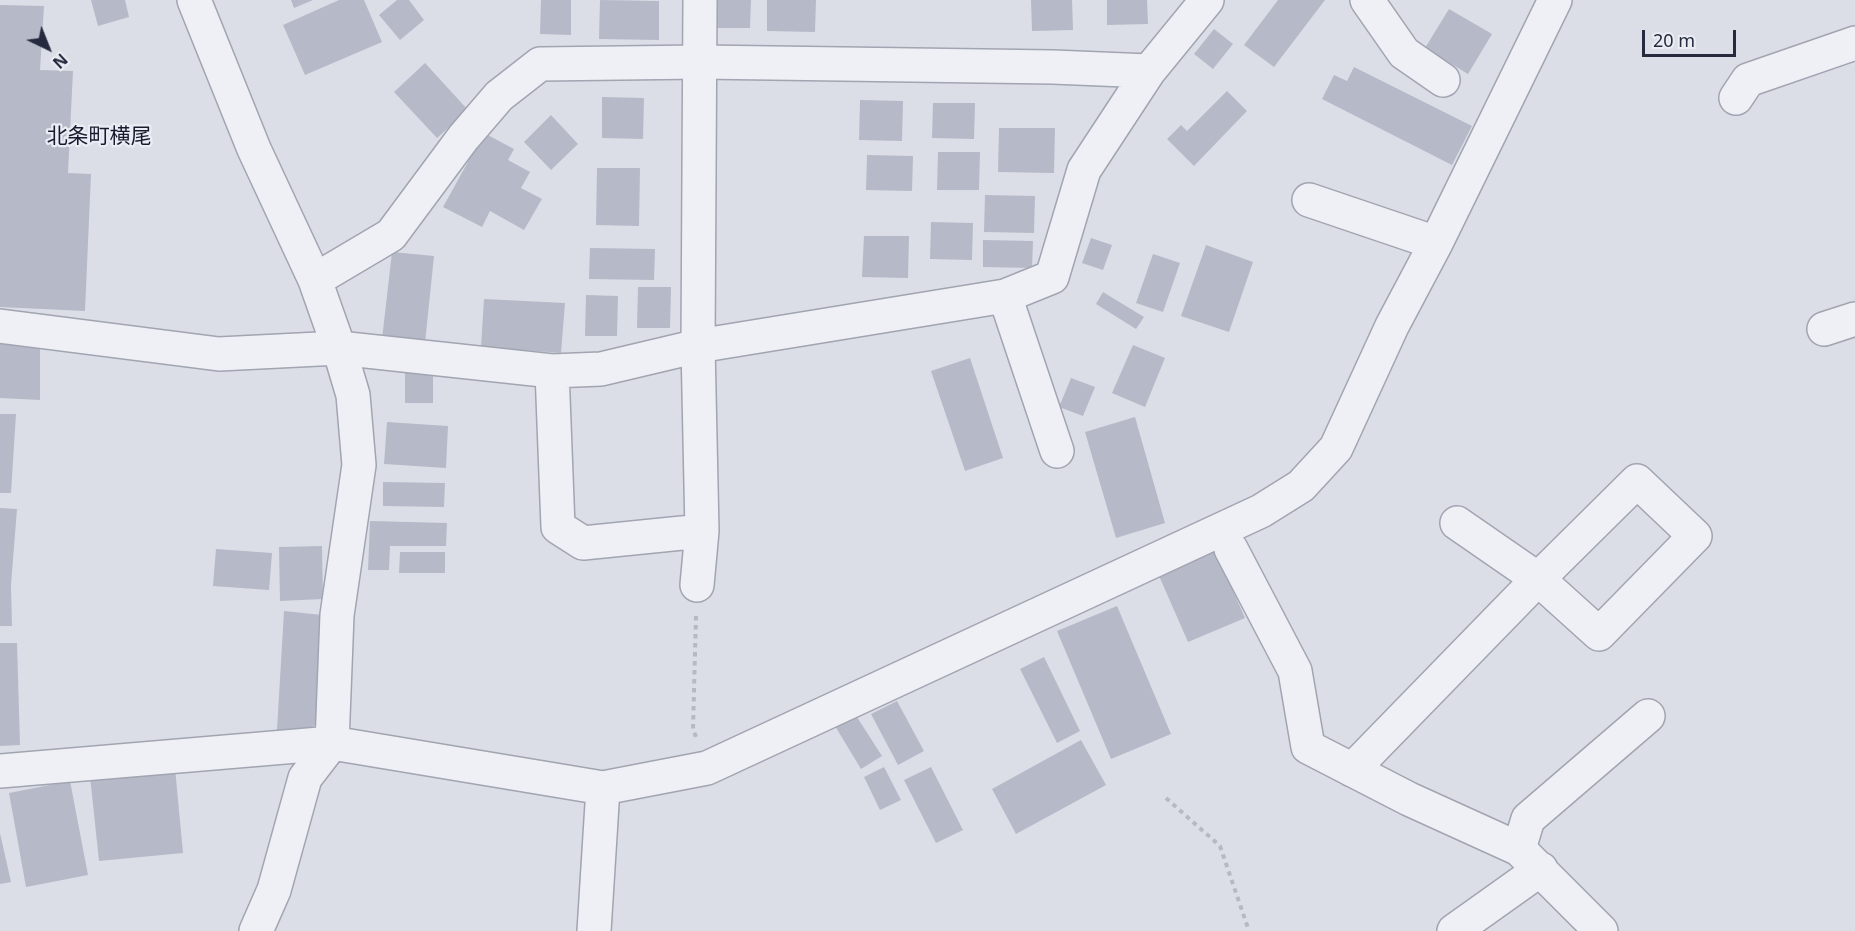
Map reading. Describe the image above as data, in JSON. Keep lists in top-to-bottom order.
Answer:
{
  "districts": ["北条町横尾"],
  "scale_bar": "20 m",
  "north": "bottom right"
}
